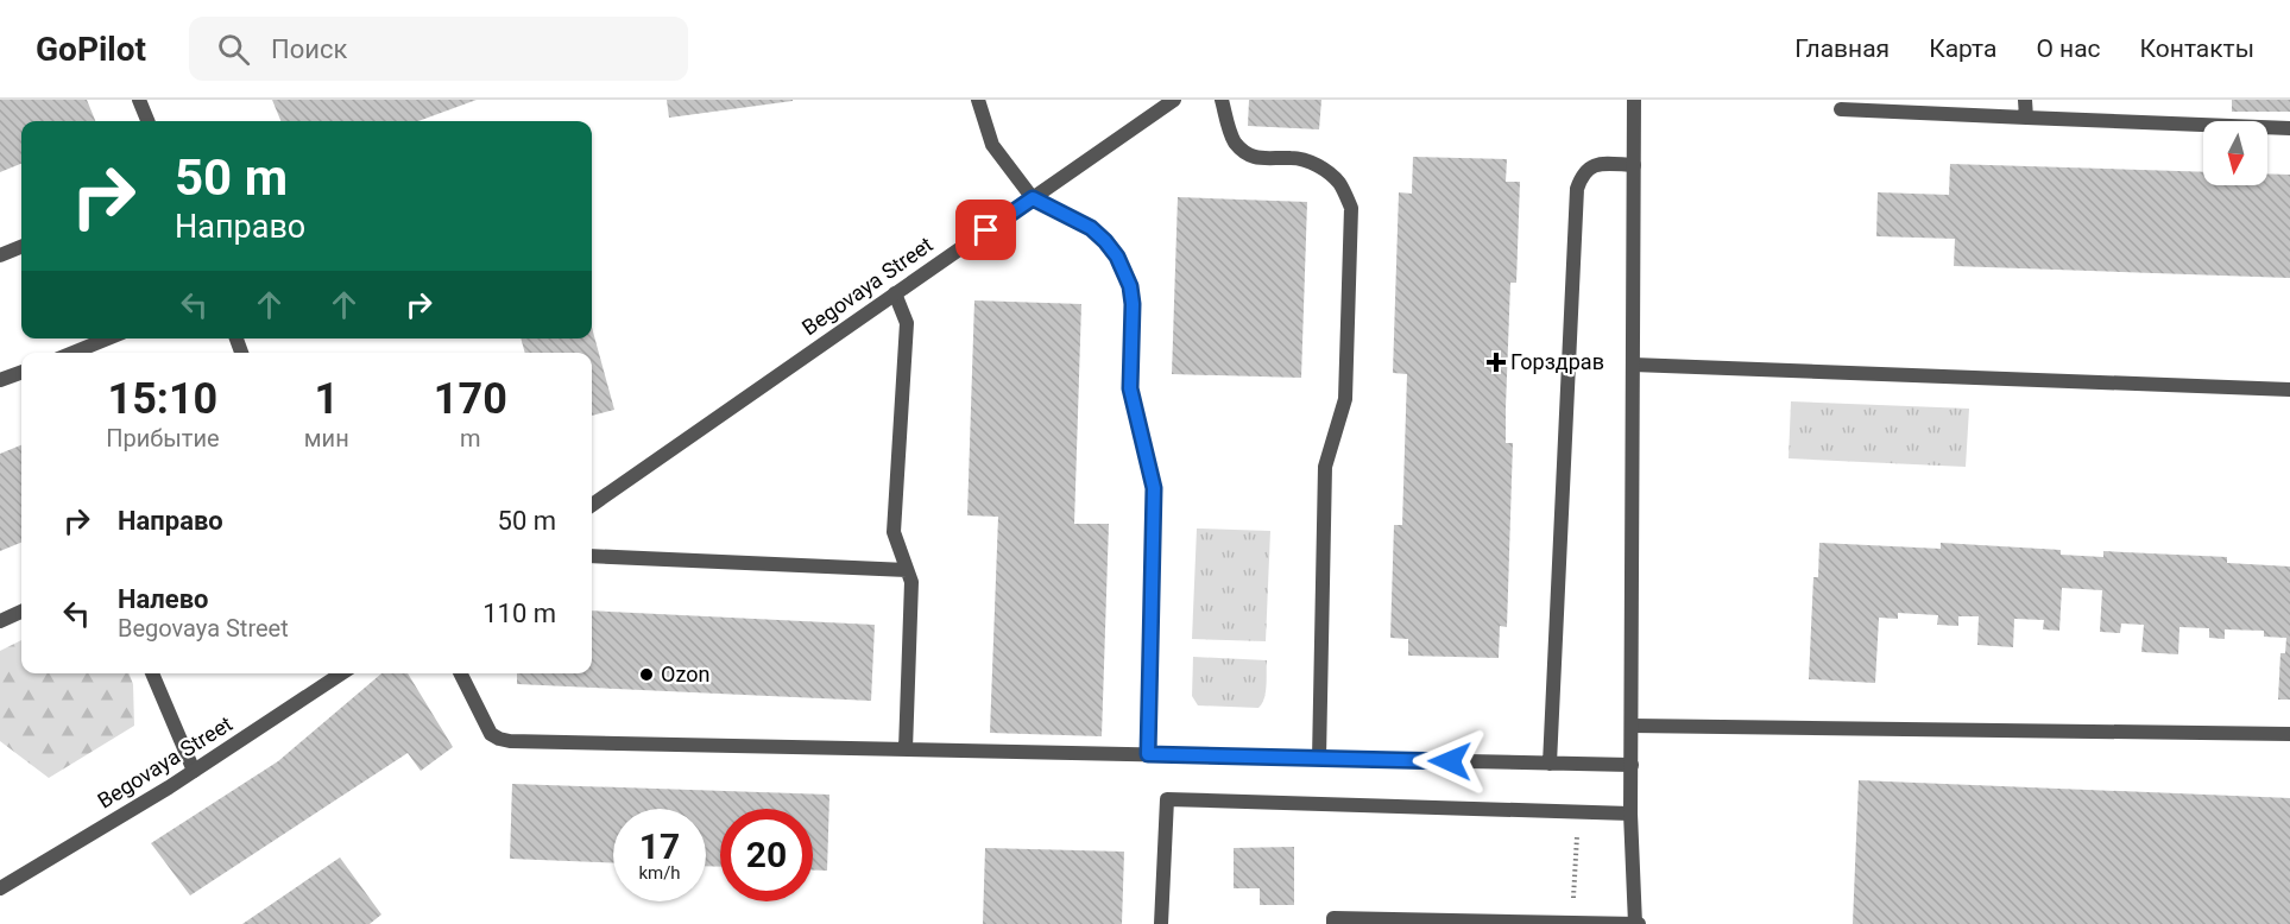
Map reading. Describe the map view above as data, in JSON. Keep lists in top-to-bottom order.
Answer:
{
  "streets": {
    "street": ["Begovaya Street"]
  },
  "places": {
    "health": ["Горздрав"],
    "other": ["Ozon"]
  },
  "north": "bottom",
  "page": {
    "header": "GoPilot",
    "search": "Поиск",
    "nav": [
      "Главная",
      "Карта",
      "О нас",
      "Контакты"
    ],
    "turn": ["50 m", "Направо"],
    "eta": [
      "15:10",
      "Прибытие",
      "1",
      "мин",
      "170",
      "m"
    ],
    "list": [
      {
        "name": "Направо",
        "value": "50 m"
      },
      {
        "name": "Налево",
        "note": "Begovaya Street",
        "value": "110 m"
      }
    ],
    "speed": "17 km/h",
    "limit": "20"
  }
}
